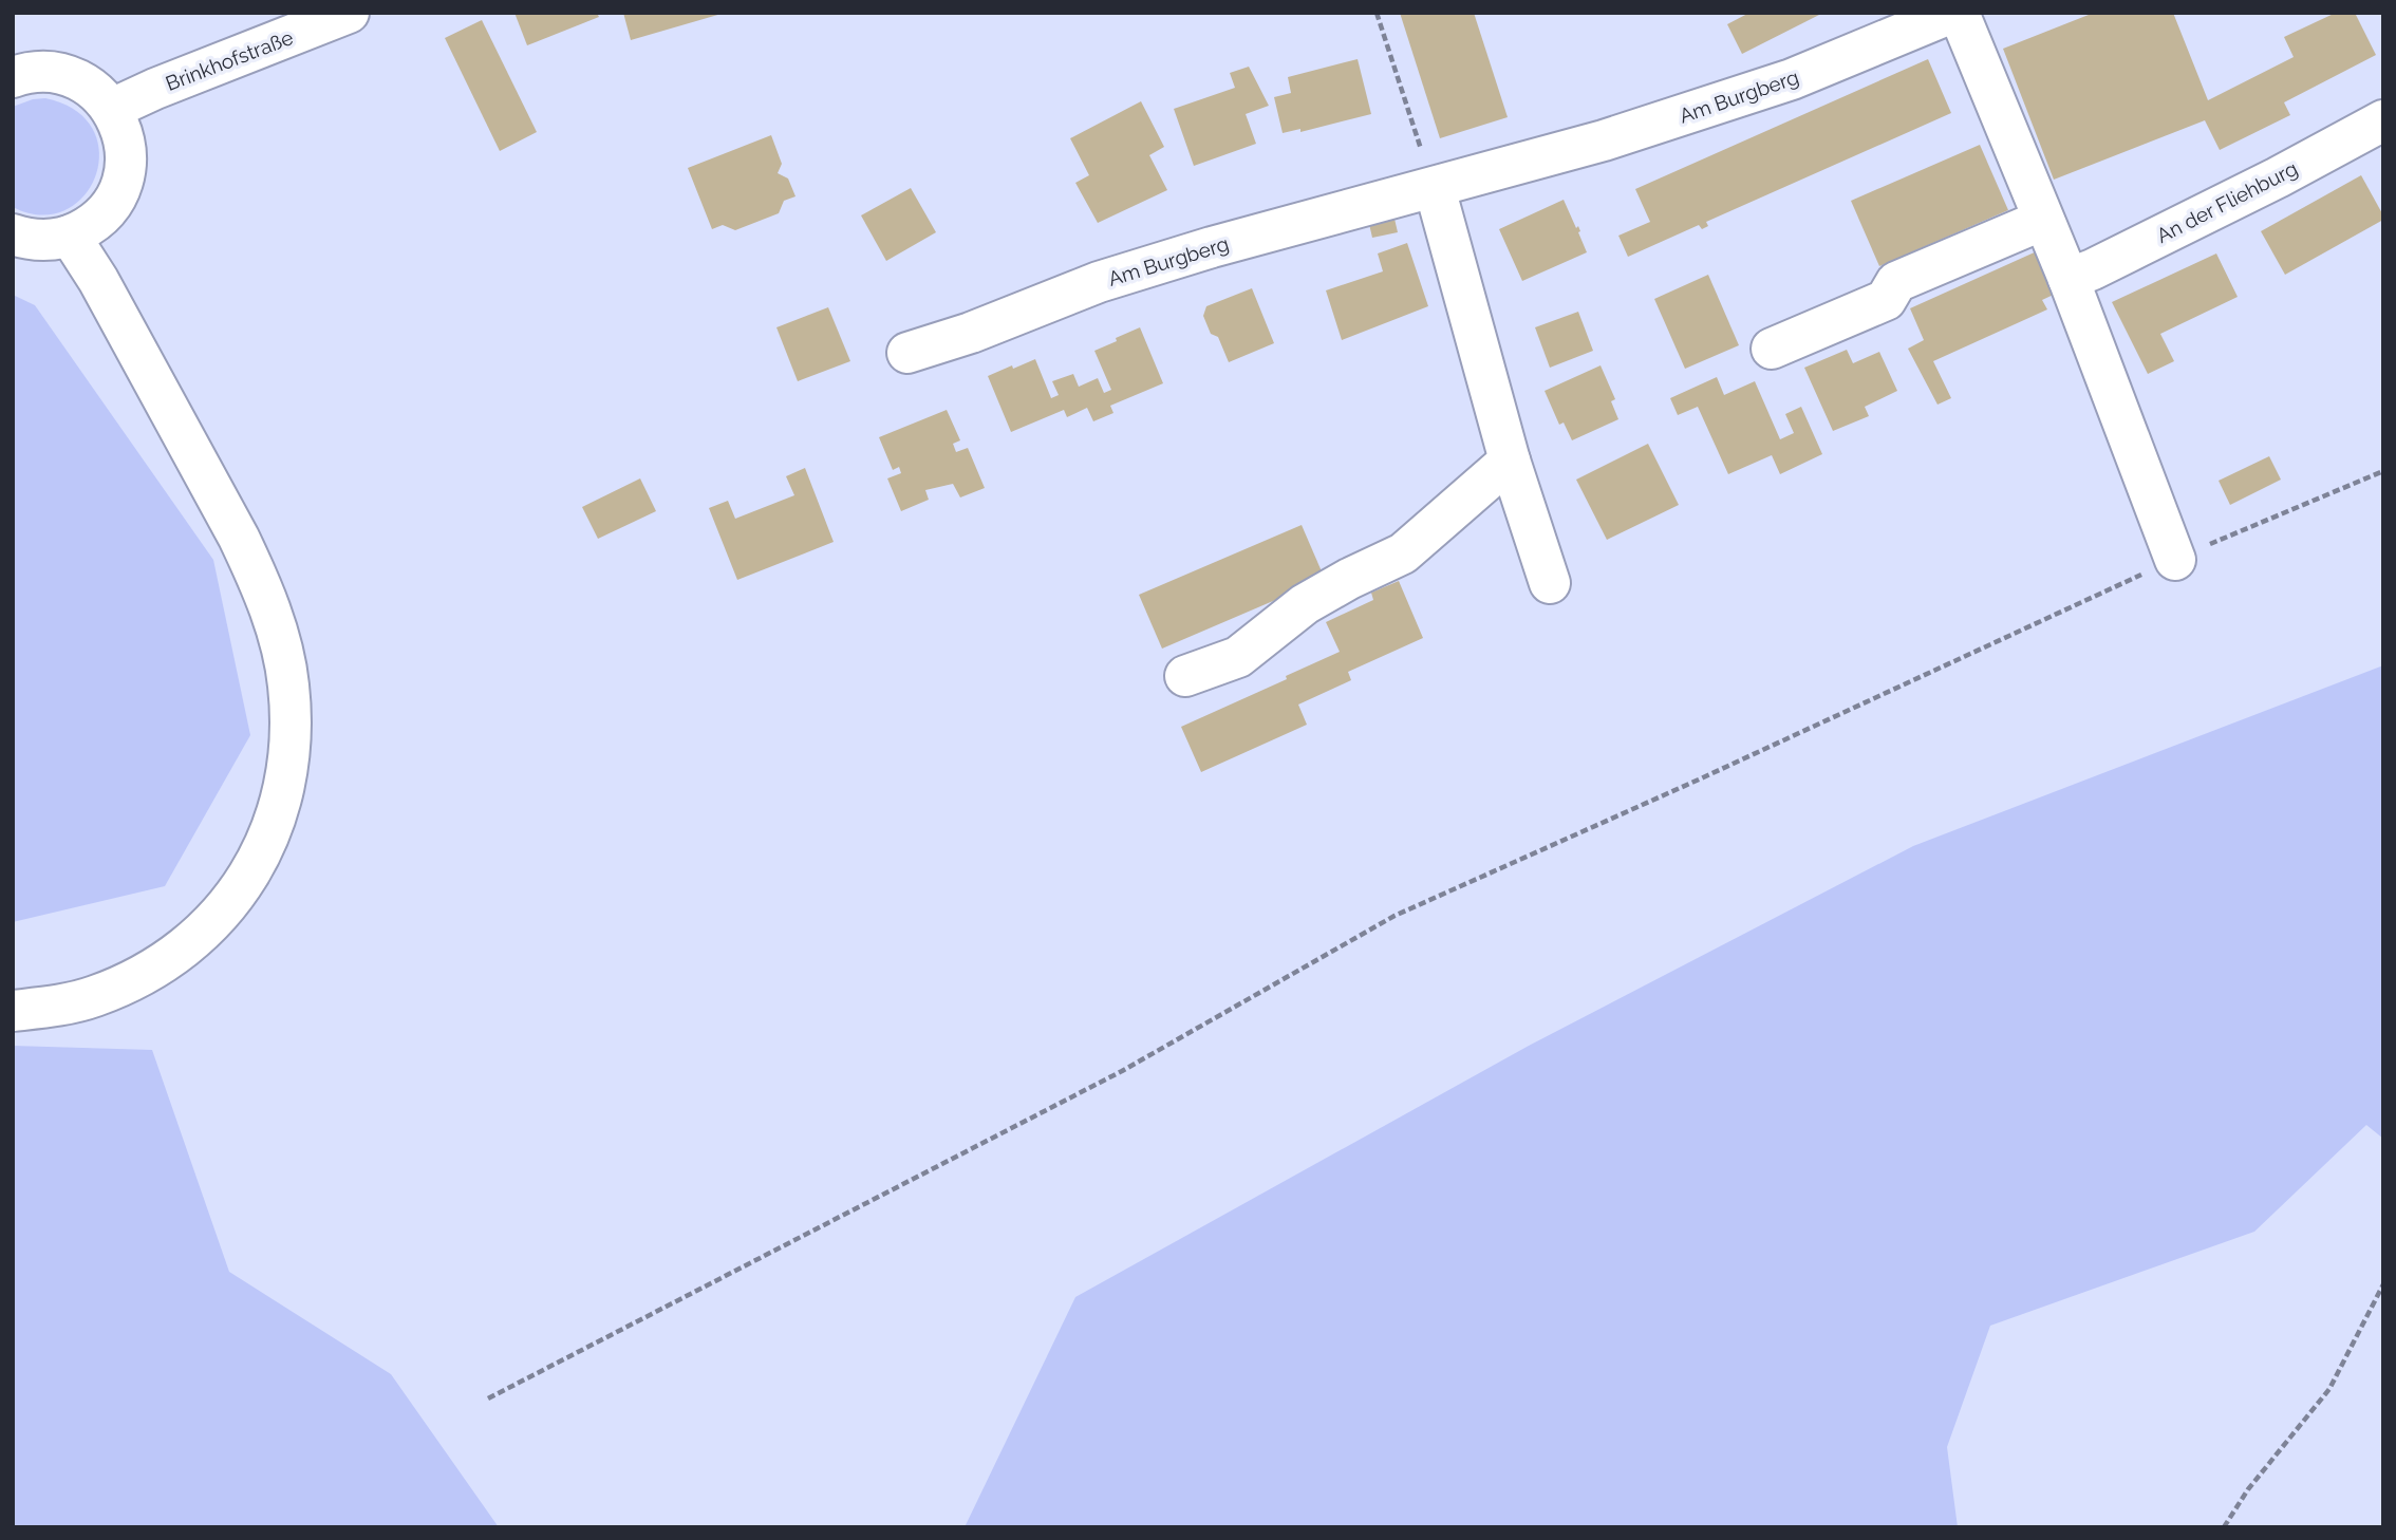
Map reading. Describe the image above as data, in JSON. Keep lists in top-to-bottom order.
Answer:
{
  "streets": {
    "street": ["Brinkhofstraße", "Am Burgberg", "An der Fliehburg"]
  }
}
